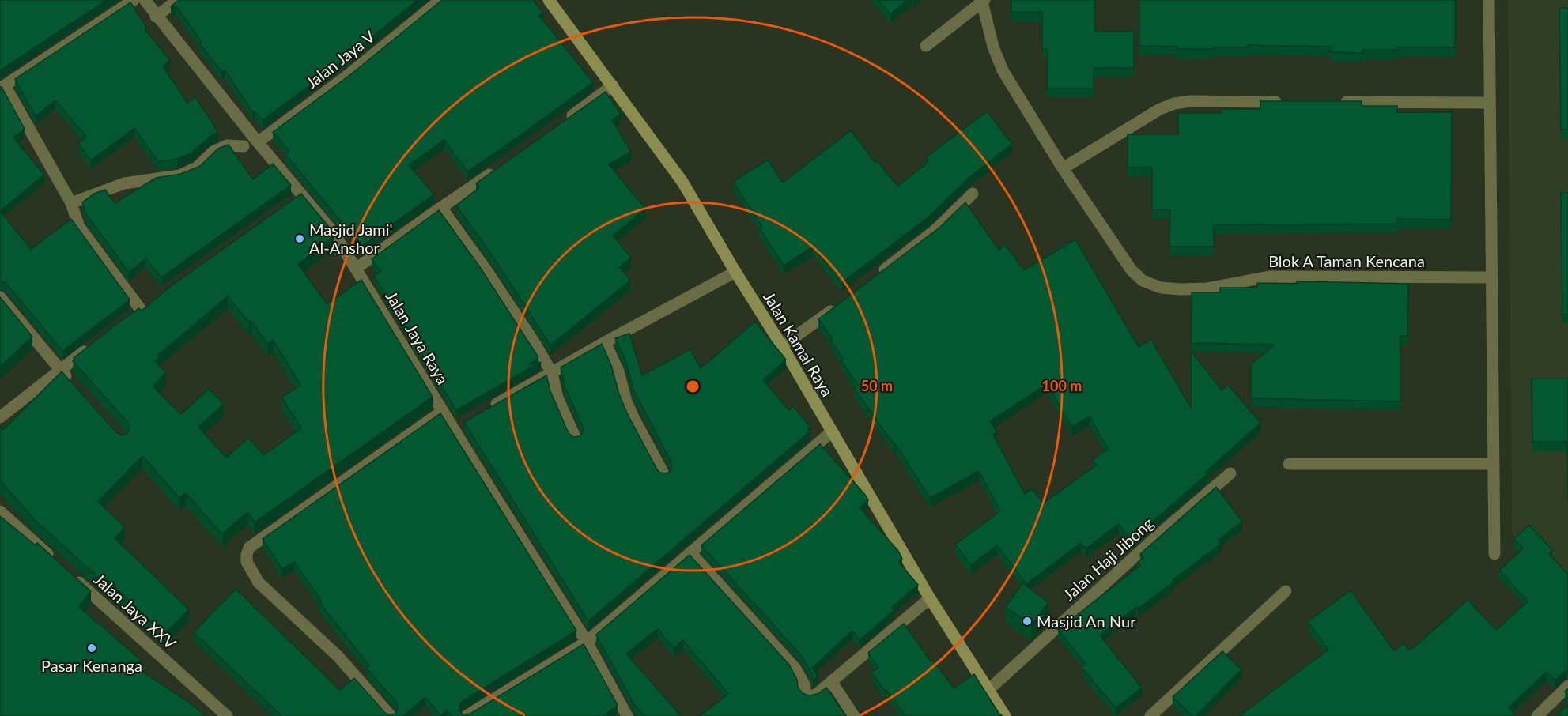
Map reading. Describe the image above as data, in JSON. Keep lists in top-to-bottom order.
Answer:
{
  "streets": {
    "main road": ["Jalan Kamal Raya"],
    "street": [
      "Jalan Jaya V",
      "Blok A Taman Kencana",
      "Jalan Jaya Raya",
      "Jalan Haji Jibong",
      "Jalan Jaya XXV"
    ]
  },
  "crossings": [
    ["Jalan Jaya V", "Jalan Jaya Raya"],
    ["Jalan Kamal Raya", "Jalan Haji Jibong"]
  ],
  "places": ["Masjid Jami' Al-Anshor", "Masjid An Nur", "Pasar Kenanga"],
  "rings": ["50 m", "100 m"]
}
